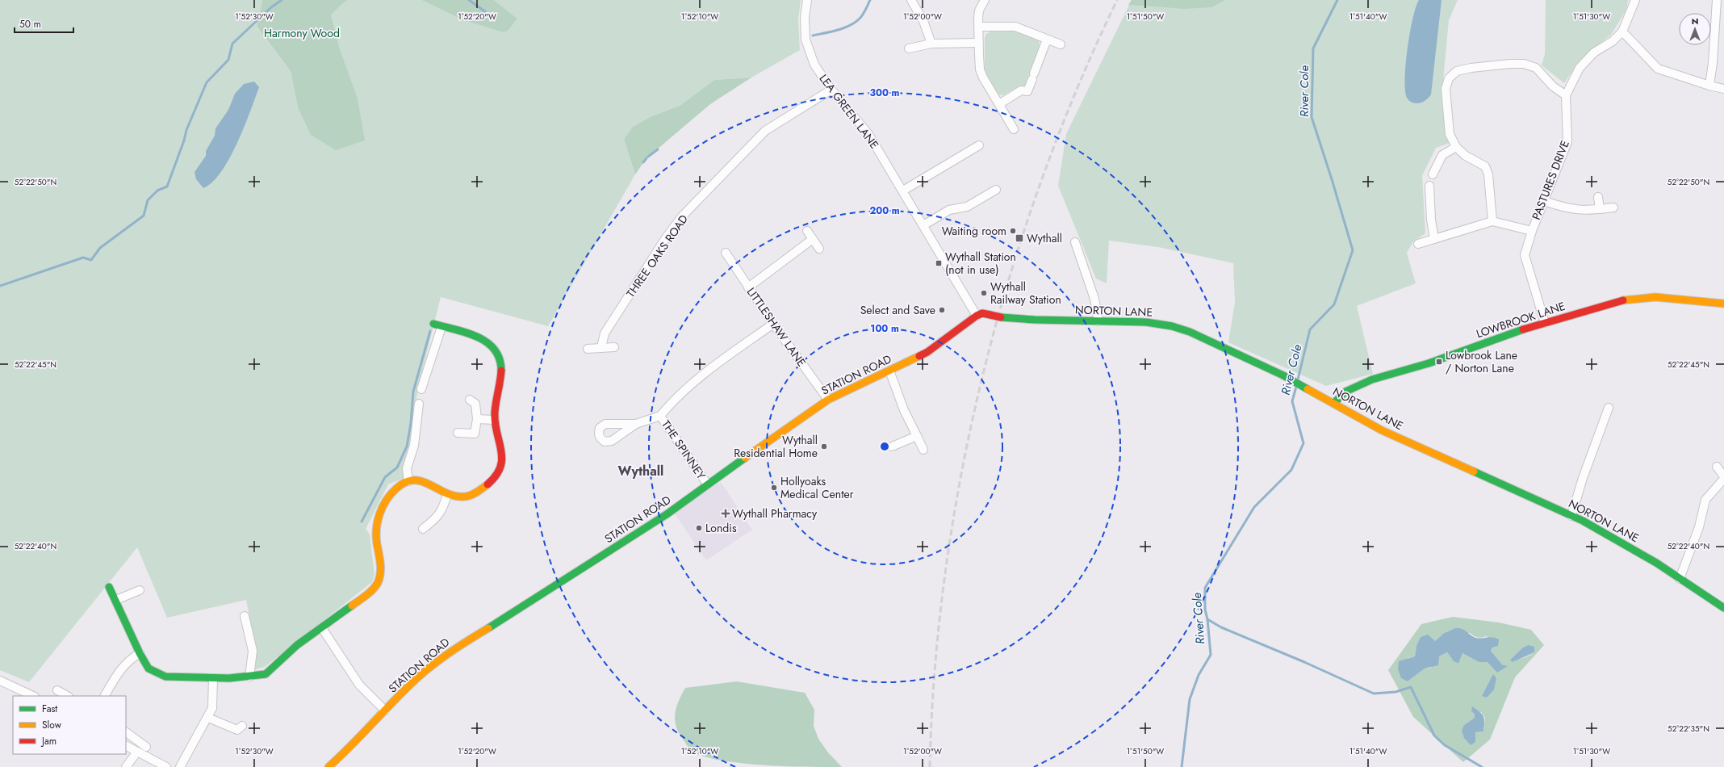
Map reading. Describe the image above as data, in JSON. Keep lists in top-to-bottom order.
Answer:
{
  "streets": {
    "street": [
      "LEA GREEN LANE",
      "PASTURES DRIVE",
      "THREE OAKS ROAD",
      "NORTON LANE",
      "LOWBROOK LANE",
      "LITTLESHAW LANE",
      "STATION ROAD",
      "THE SPINNEY"
    ]
  },
  "crossings": [
    ["LEA GREEN LANE", "THREE OAKS ROAD"],
    ["LEA GREEN LANE", "NORTON LANE"],
    ["LEA GREEN LANE", "STATION ROAD"],
    ["PASTURES DRIVE", "LOWBROOK LANE"],
    ["NORTON LANE", "LOWBROOK LANE"],
    ["NORTON LANE", "STATION ROAD"],
    ["LITTLESHAW LANE", "STATION ROAD"],
    ["LITTLESHAW LANE", "THE SPINNEY"],
    ["STATION ROAD", "THE SPINNEY"]
  ],
  "districts": ["Wythall"],
  "water": ["River Cole"],
  "parks": ["Harmony Wood"],
  "places": {
    "other": [
      "Waiting room",
      "Wythall Railway Station",
      "Select and Save",
      "Wythall Residential Home",
      "Hollyoaks Medical Center",
      "Londis"
    ],
    "transit": ["Wythall", "Wythall Station (not in use)", "Lowbrook Lane / Norton Lane"],
    "health": ["Wythall Pharmacy"]
  },
  "legend": ["Fast", "Slow", "Jam"],
  "scale_bar": "50 m",
  "north": "top",
  "coordinates": [
    "1°52'30\"W",
    "1°52'20\"W",
    "1°52'10\"W",
    "1°52'00\"W",
    "1°51'50\"W",
    "1°51'40\"W",
    "1°51'30\"W",
    "52°22'50\"N",
    "52°22'45\"N",
    "52°22'40\"N",
    "52°22'35\"N"
  ],
  "rings": ["300 m", "200 m", "100 m"]
}
